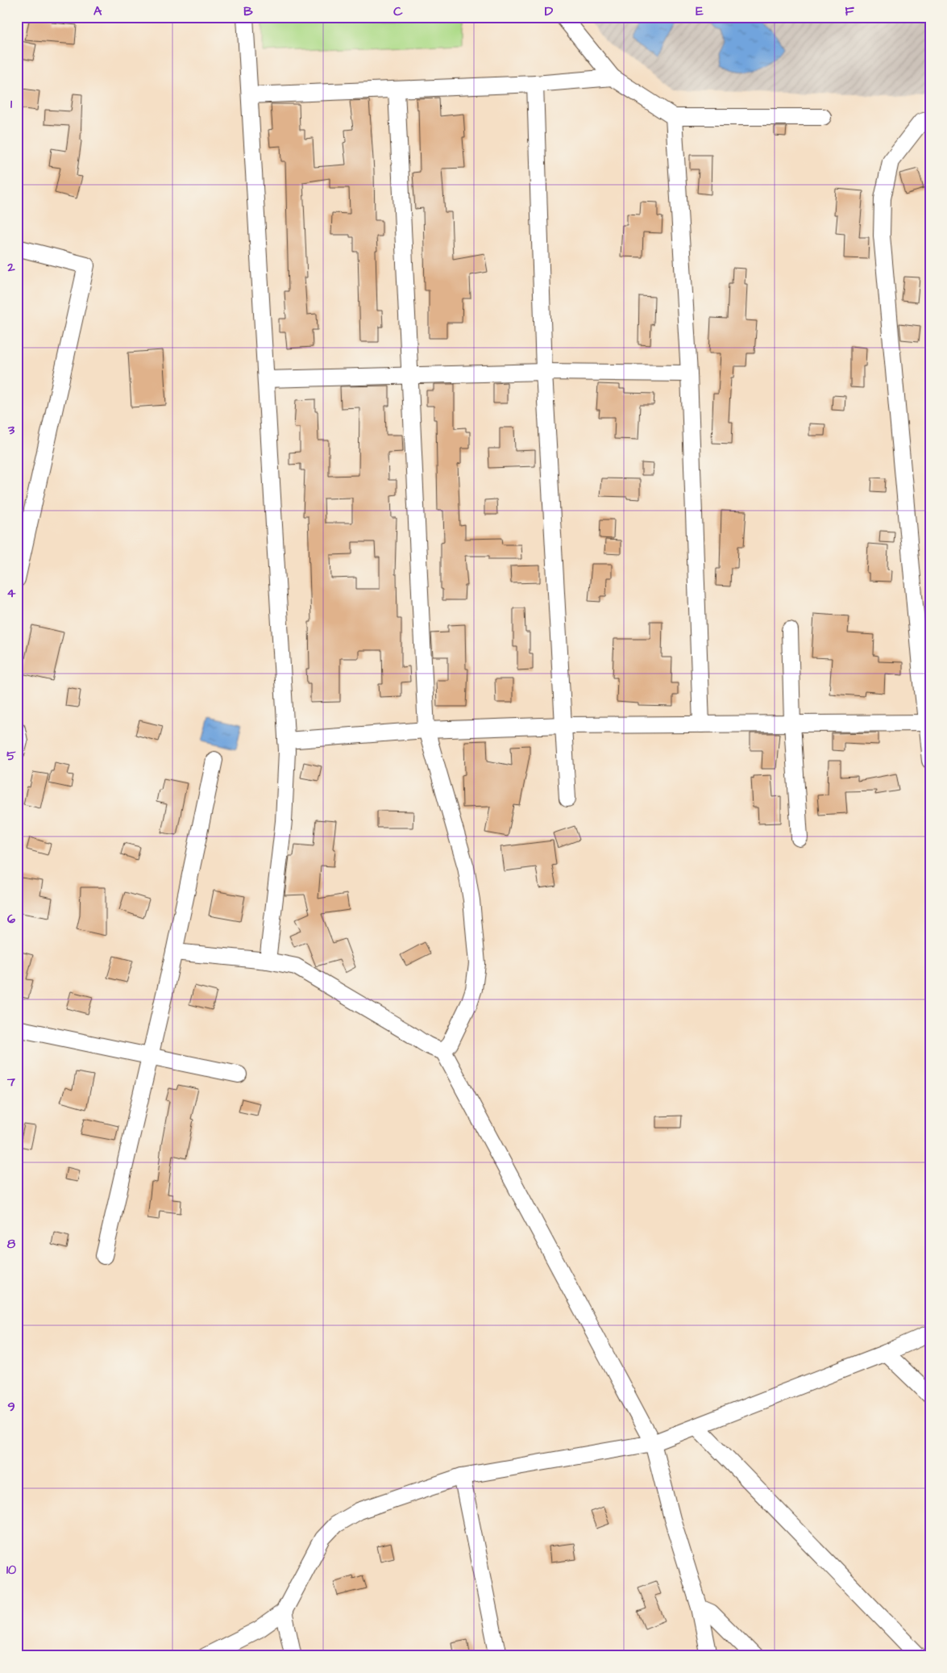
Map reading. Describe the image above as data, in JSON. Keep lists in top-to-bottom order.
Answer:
{
  "grid": {
    "columns": [
      "A",
      "B",
      "C",
      "D",
      "E",
      "F"
    ],
    "rows": [
      "1",
      "2",
      "3",
      "4",
      "5",
      "6",
      "7",
      "8",
      "9",
      "10"
    ]
  }
}
